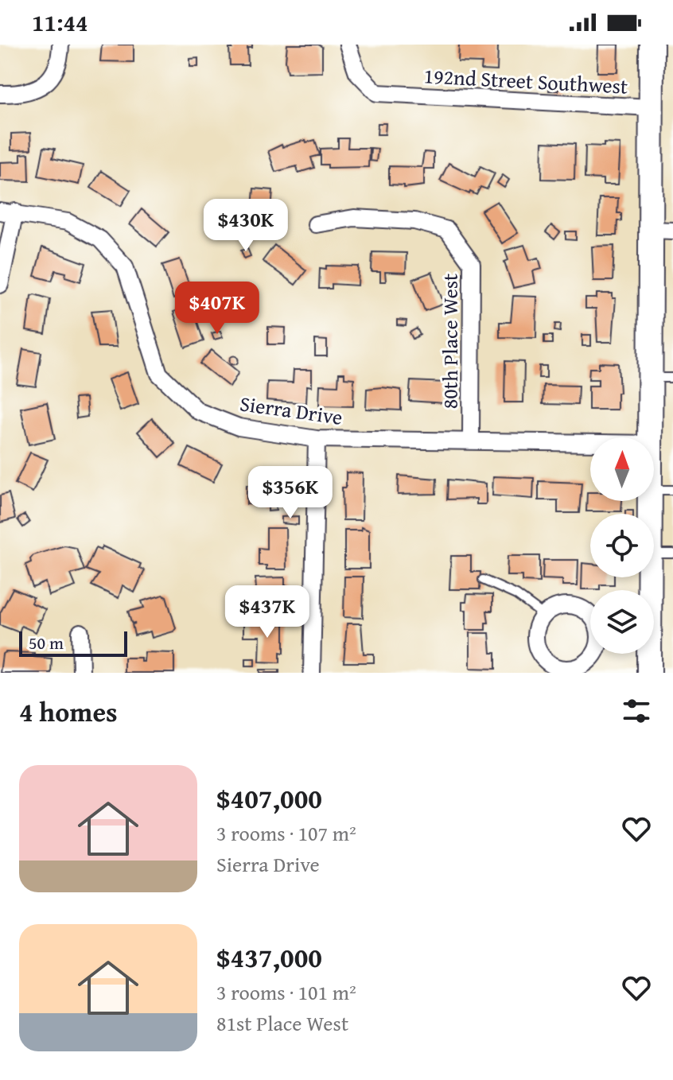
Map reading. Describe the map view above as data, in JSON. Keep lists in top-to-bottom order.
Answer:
{
  "streets": {
    "street": ["192nd Street Southwest", "80th Place West", "Sierra Drive"]
  },
  "crossings": [
    ["80th Place West", "Sierra Drive"]
  ],
  "scale_bar": "50 m",
  "north": "top",
  "page": {
    "status": "11:44",
    "price": [
      "$430K",
      "$407K",
      "$356K",
      "$437K"
    ],
    "scale": "50 m",
    "heading": "4 homes",
    "list": [
      {
        "name": "$407,000",
        "note": "3 rooms · 107 m² · Sierra Drive"
      },
      {
        "name": "$437,000",
        "note": "3 rooms · 101 m² · 81st Place West"
      }
    ]
  }
}
